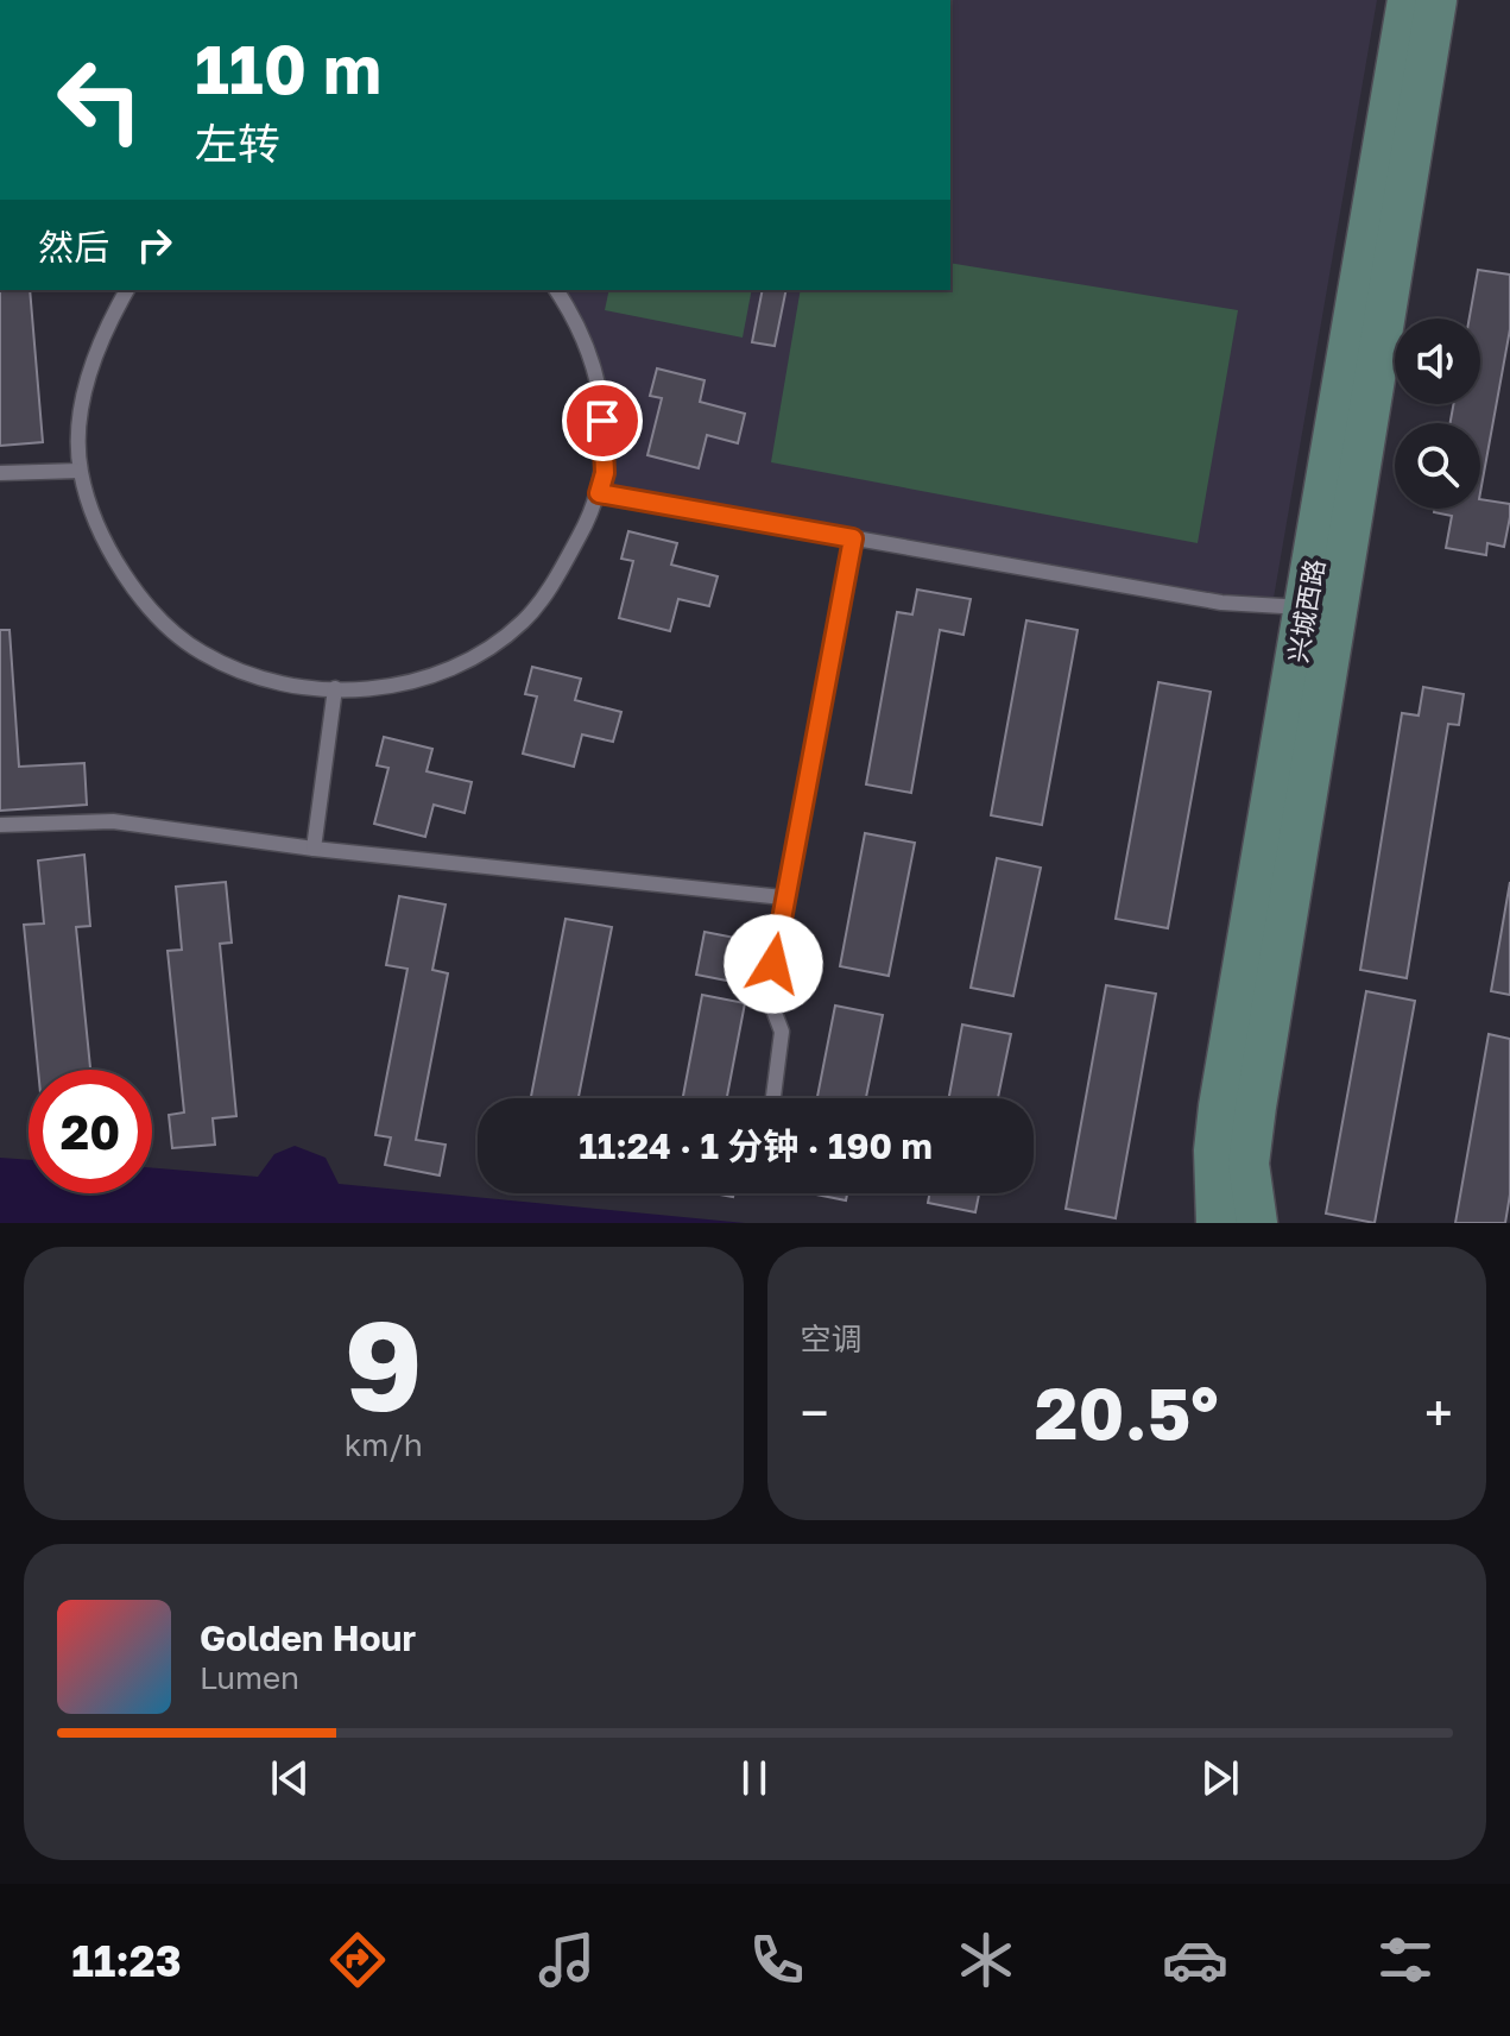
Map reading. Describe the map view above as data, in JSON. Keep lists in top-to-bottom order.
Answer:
{
  "streets": {
    "street": ["兴城西路"]
  },
  "page": {
    "turn": ["110 m", "左转"],
    "then": "然后",
    "limit": "20",
    "trip": "11:24 · 1 分钟 · 190 m",
    "tile": [
      ["9", "km/h"],
      "空调"
    ],
    "heat": ["−", "20.5°", "+"],
    "song": ["Golden Hour", "Lumen"],
    "tabs": "11:23"
  }
}
